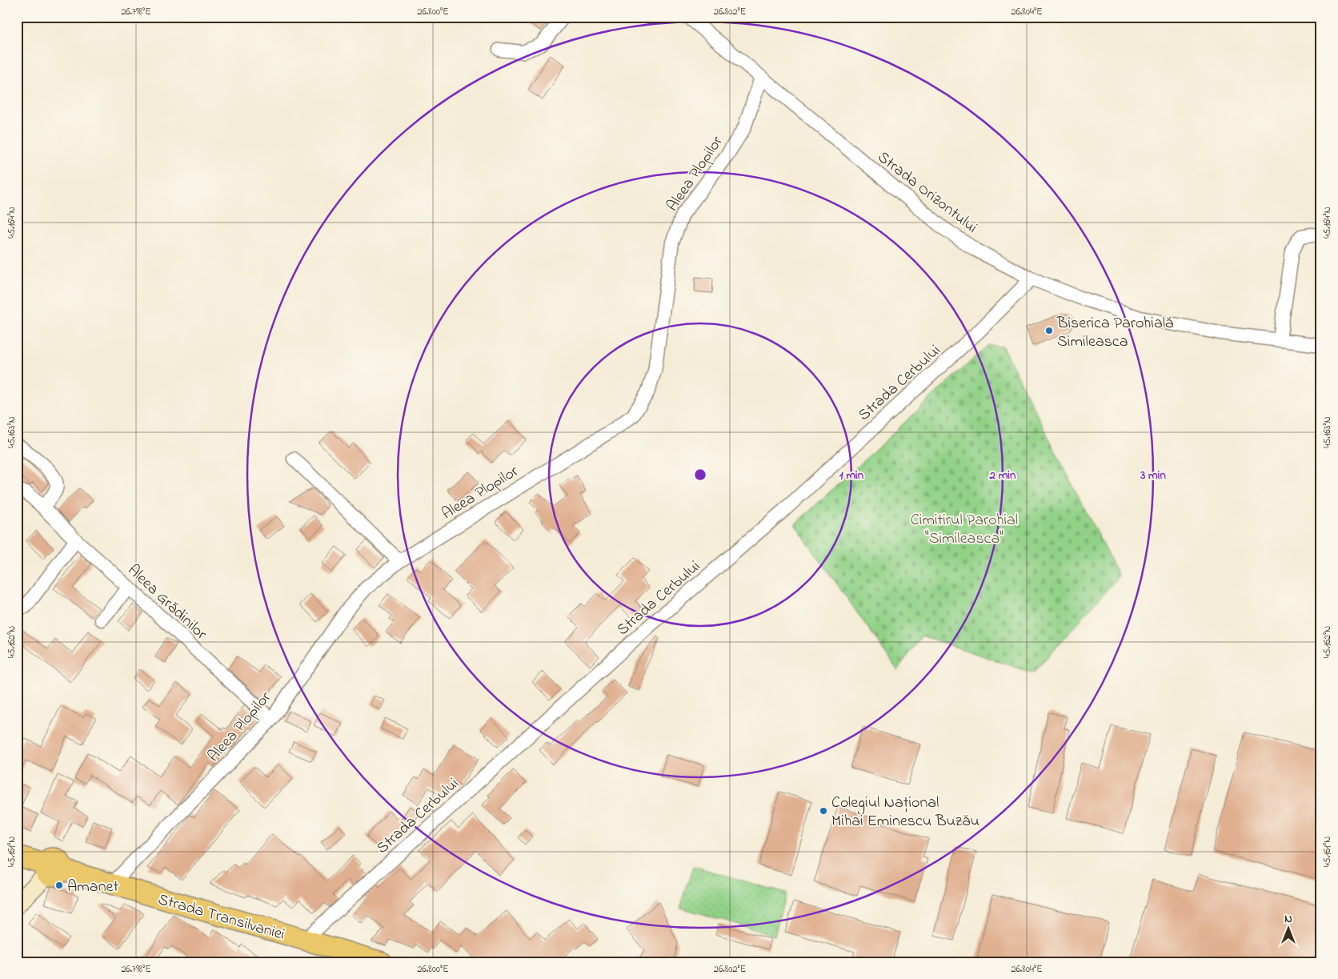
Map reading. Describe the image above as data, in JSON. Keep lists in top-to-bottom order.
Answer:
{
  "streets": {
    "main road": ["Strada Transilvaniei"],
    "street": [
      "Aleea Plopilor",
      "Strada Orizontului",
      "Strada Cerbului",
      "Aleea Grădinilor"
    ]
  },
  "crossings": [
    ["Aleea Plopilor", "Strada Orizontului"],
    ["Aleea Plopilor", "Aleea Grădinilor"],
    ["Aleea Plopilor", "Strada Transilvaniei"],
    ["Strada Orizontului", "Strada Cerbului"],
    ["Strada Cerbului", "Strada Transilvaniei"]
  ],
  "parks": ["Cimitirul Parohial \"Simileasca\""],
  "places": ["Biserica Parohială Simileasca", "Colegiul Național Mihai Eminescu Buzău", "Amanet"],
  "north": "top",
  "coordinates": [
    "26.798°E",
    "26.800°E",
    "26.802°E",
    "26.804°E",
    "45.164°N",
    "45.163°N",
    "45.162°N",
    "45.161°N"
  ],
  "rings": ["1 min", "2 min", "3 min"]
}
